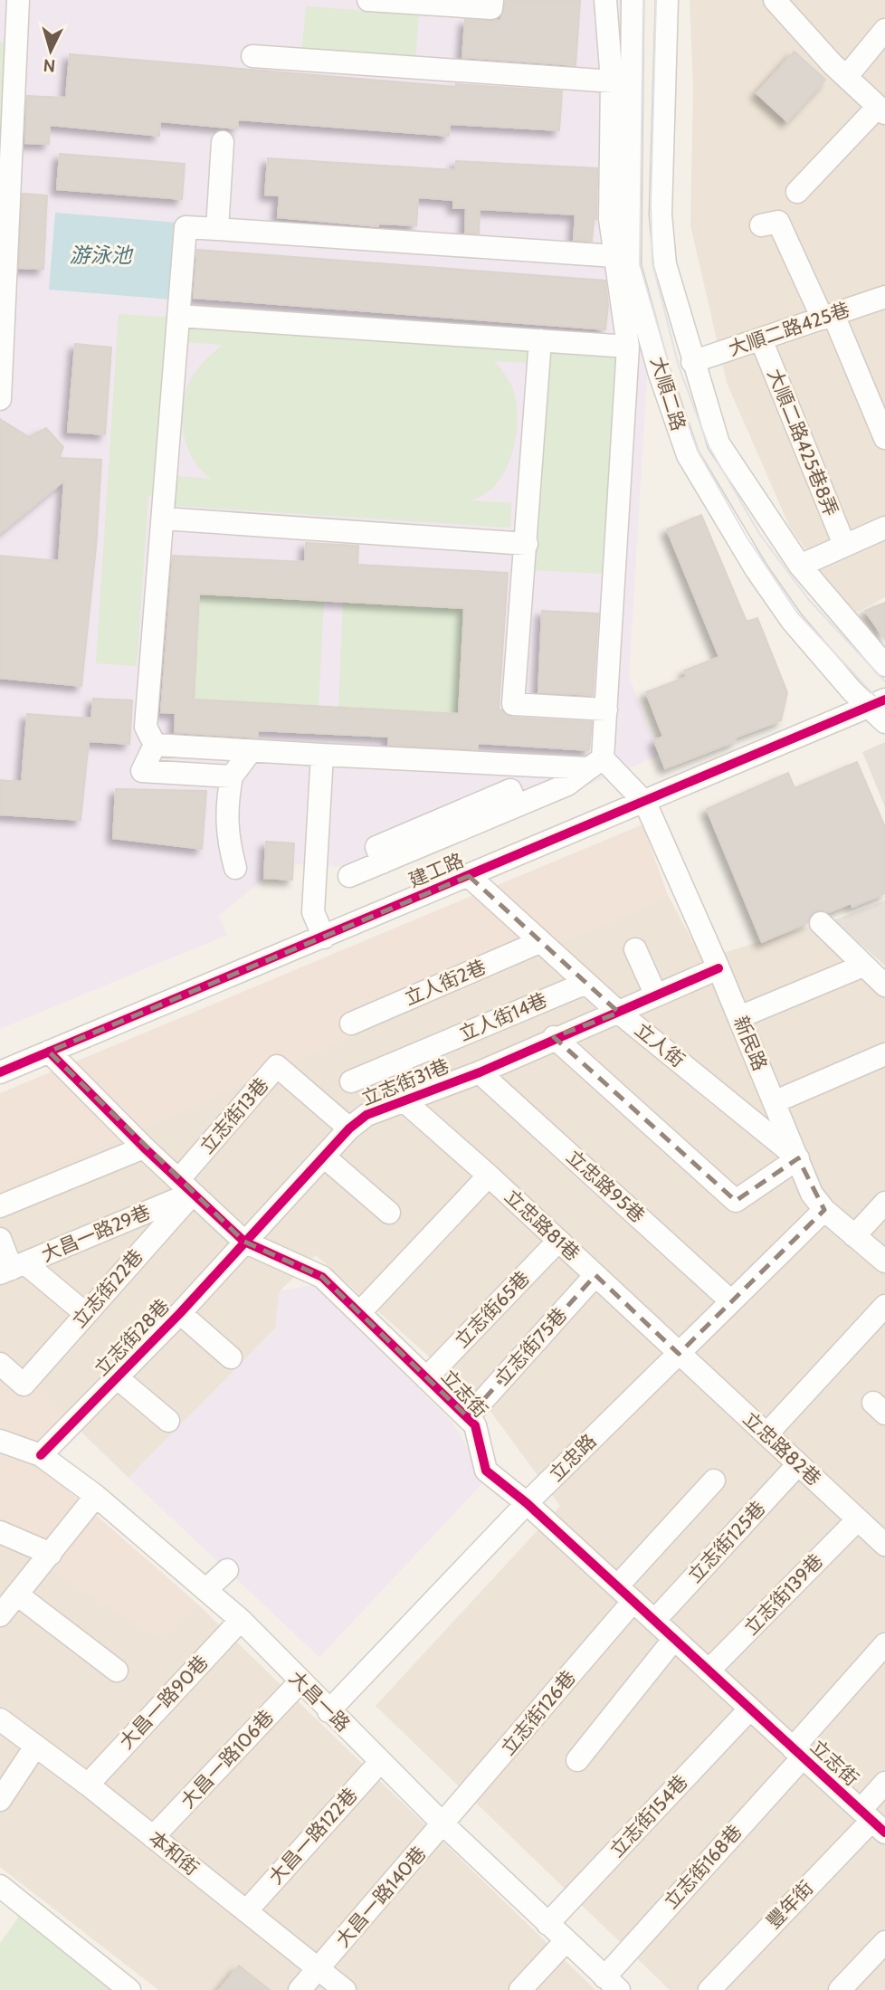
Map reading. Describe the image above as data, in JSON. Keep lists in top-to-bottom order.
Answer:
{
  "streets": {
    "street": [
      "大順二路425巷",
      "大順二路",
      "大順二路425巷8弄",
      "建工路",
      "立人街2巷",
      "立人街14巷",
      "新民路",
      "立人街",
      "立志街31巷",
      "立志街13巷",
      "立忠路95巷",
      "立忠路81巷",
      "大昌一路29巷",
      "立志街22巷",
      "立志街65巷",
      "立志街28巷",
      "立志街75巷",
      "立志街",
      "立忠路82巷",
      "立忠路",
      "立志街125巷",
      "立志街139巷",
      "大昌一路",
      "大昌一路90巷",
      "立志街126巷",
      "大昌一路106巷",
      "立志街154巷",
      "大昌一路122巷",
      "本和街",
      "立志街168巷",
      "大昌一路140巷",
      "豐年街"
    ]
  },
  "crossings": [
    ["大順二路425巷", "大順二路"],
    ["大順二路425巷", "大順二路425巷8弄"],
    ["大順二路", "建工路"],
    ["建工路", "新民路"],
    ["建工路", "立人街"],
    ["建工路", "立志街"],
    ["立人街2巷", "立人街"],
    ["立人街14巷", "立人街"],
    ["新民路", "立人街"],
    ["新民路", "立志街31巷"],
    ["新民路", "立忠路"],
    ["立人街", "立志街31巷"],
    ["立志街31巷", "立志街13巷"],
    ["立志街31巷", "立忠路95巷"],
    ["立志街31巷", "立忠路81巷"],
    ["立志街31巷", "立志街28巷"],
    ["立志街31巷", "立志街"],
    ["立志街13巷", "大昌一路29巷"],
    ["立志街13巷", "立志街22巷"],
    ["立志街13巷", "立志街"],
    ["立忠路95巷", "立忠路"],
    ["立忠路81巷", "立志街65巷"],
    ["立忠路81巷", "立志街75巷"],
    ["立忠路81巷", "立忠路82巷"],
    ["立忠路81巷", "立忠路"],
    ["大昌一路29巷", "立志街22巷"],
    ["大昌一路29巷", "立志街"],
    ["立志街22巷", "立志街"],
    ["立志街65巷", "立志街"],
    ["立志街28巷", "立志街"],
    ["立志街28巷", "大昌一路"],
    ["立志街75巷", "立志街"],
    ["立志街", "立忠路"],
    ["立志街", "立志街125巷"],
    ["立志街", "立志街139巷"],
    ["立志街", "立志街126巷"],
    ["立志街", "立志街154巷"],
    ["立志街", "立志街168巷"],
    ["立志街", "豐年街"],
    ["立忠路82巷", "立忠路"],
    ["立忠路82巷", "立志街125巷"],
    ["立忠路82巷", "立志街139巷"],
    ["立忠路", "大昌一路"],
    ["大昌一路", "大昌一路90巷"],
    ["大昌一路", "立志街126巷"],
    ["大昌一路", "大昌一路106巷"],
    ["大昌一路", "立志街154巷"],
    ["大昌一路", "大昌一路122巷"],
    ["大昌一路", "立志街168巷"],
    ["大昌一路", "大昌一路140巷"],
    ["大昌一路90巷", "本和街"],
    ["立志街126巷", "大昌一路140巷"],
    ["大昌一路106巷", "本和街"],
    ["大昌一路122巷", "本和街"],
    ["本和街", "大昌一路140巷"]
  ],
  "water": ["游泳池"],
  "north": "bottom"
}
